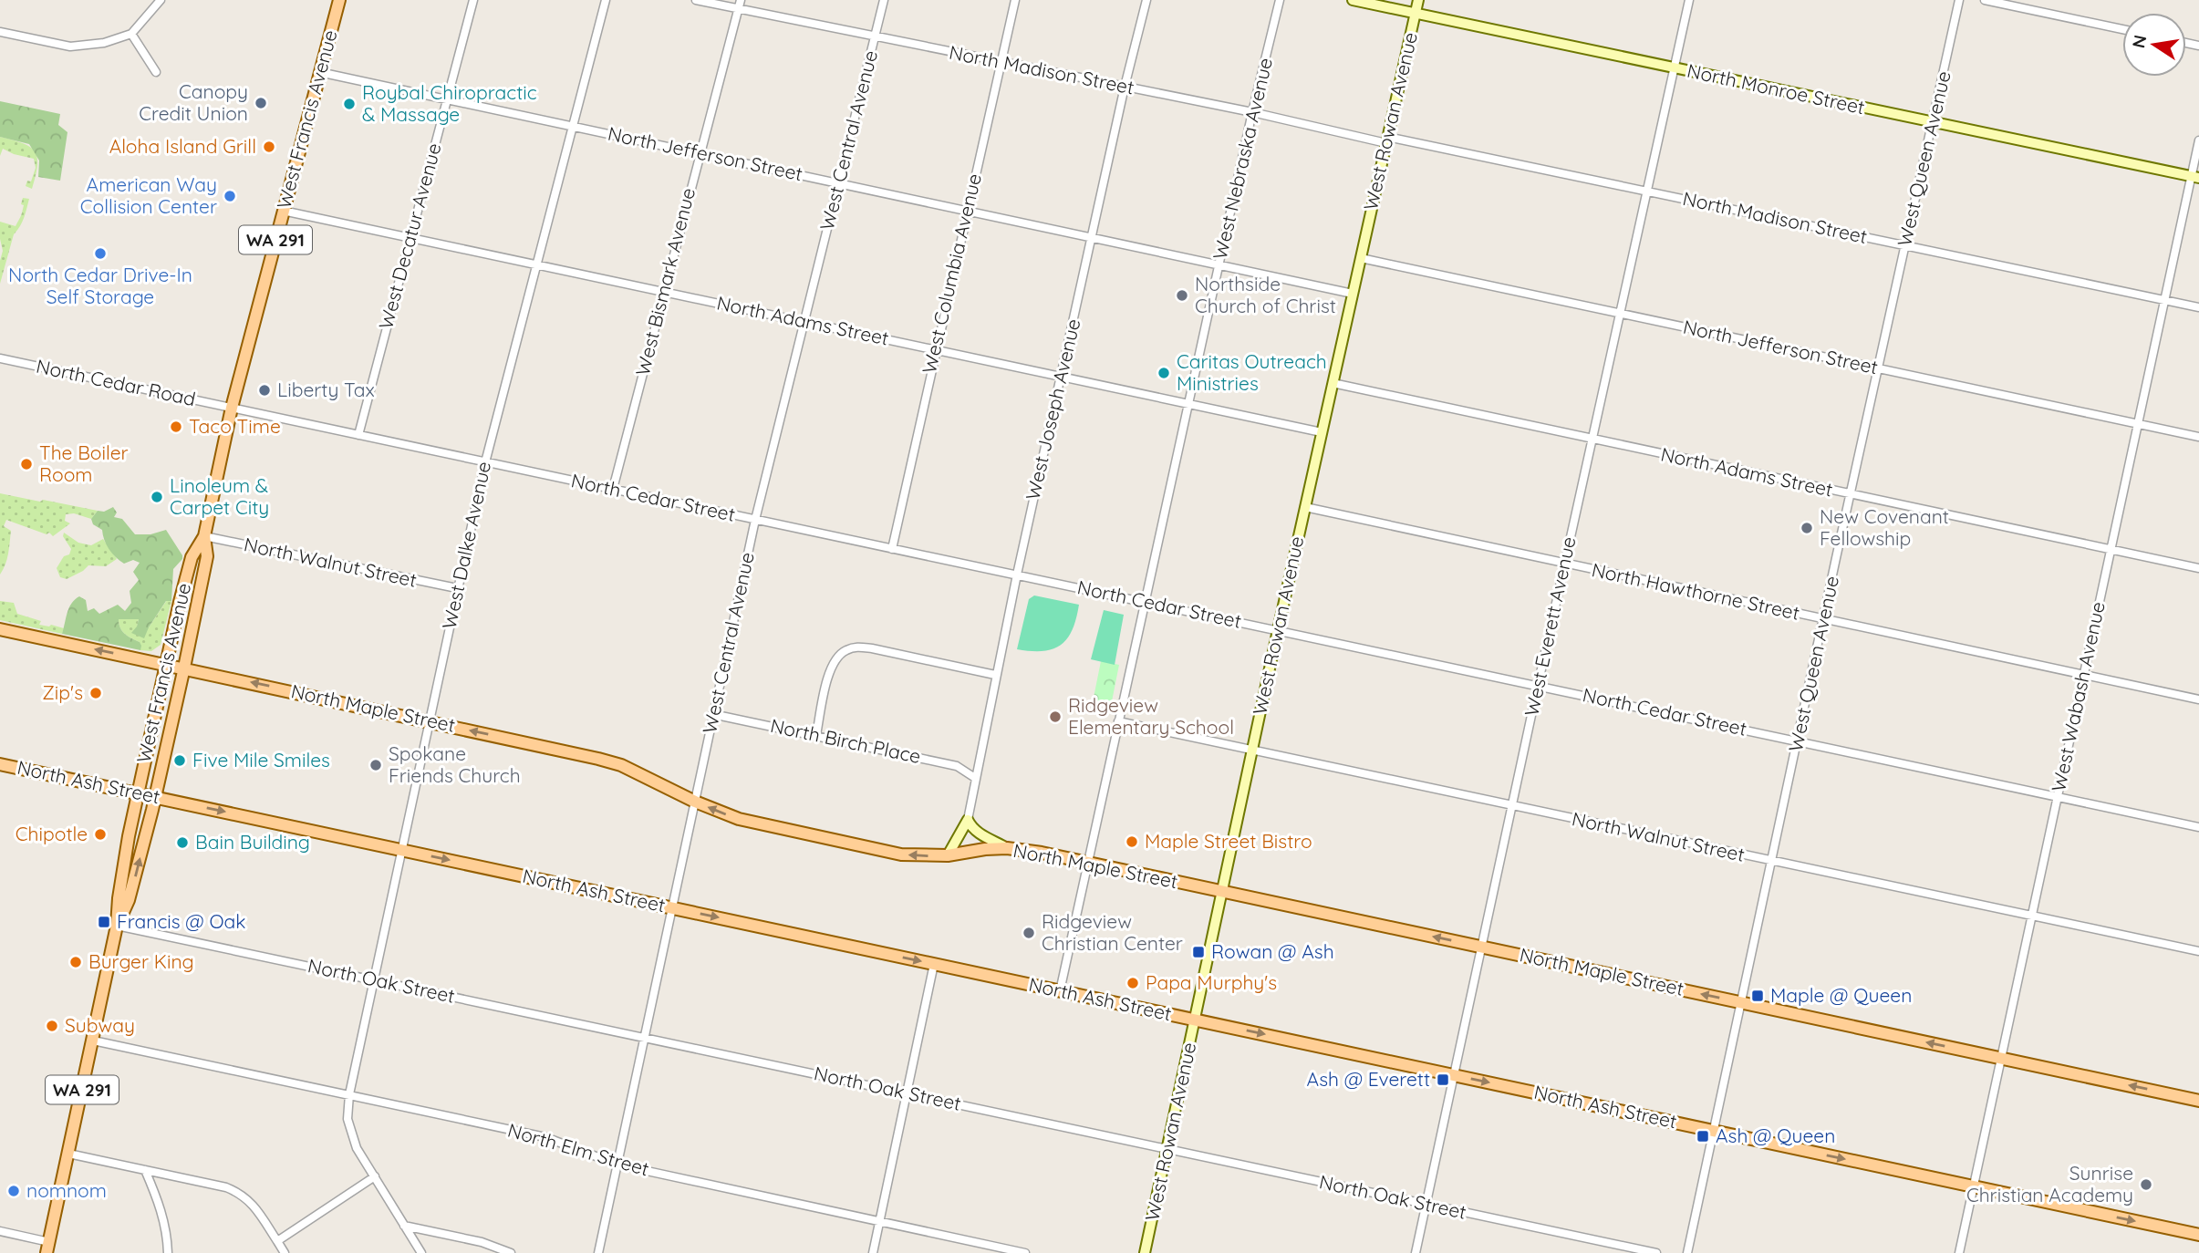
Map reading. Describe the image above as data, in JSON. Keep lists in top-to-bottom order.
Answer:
{
  "streets": {
    "main road": [
      "West Francis Avenue",
      "WA 291",
      "North Maple Street",
      "North Ash Street"
    ],
    "street": [
      "North Madison Street",
      "North Monroe Street",
      "West Rowan Avenue",
      "West Central Avenue",
      "North Jefferson Street",
      "West Nebraska Avenue",
      "West Queen Avenue",
      "West Decatur Avenue",
      "West Columbia Avenue",
      "West Bismark Avenue",
      "North Adams Street",
      "North Cedar Road",
      "West Joseph Avenue",
      "North Cedar Street",
      "West Dalke Avenue",
      "North Walnut Street",
      "North Hawthorne Street",
      "West Everett Avenue",
      "West Wabash Avenue",
      "North Birch Place",
      "North Oak Street",
      "North Elm Street"
    ]
  },
  "crossings": [
    ["North Madison Street", "West Rowan Avenue"],
    ["North Madison Street", "West Central Avenue"],
    ["North Madison Street", "West Nebraska Avenue"],
    ["North Madison Street", "West Queen Avenue"],
    ["North Madison Street", "West Columbia Avenue"],
    ["North Madison Street", "West Bismark Avenue"],
    ["North Madison Street", "West Joseph Avenue"],
    ["North Madison Street", "West Everett Avenue"],
    ["North Madison Street", "West Wabash Avenue"],
    ["North Monroe Street", "West Rowan Avenue"],
    ["North Monroe Street", "West Queen Avenue"],
    ["North Monroe Street", "West Everett Avenue"],
    ["North Monroe Street", "West Wabash Avenue"],
    ["West Francis Avenue", "North Jefferson Street"],
    ["West Francis Avenue", "North Adams Street"],
    ["West Francis Avenue", "North Cedar Road"],
    ["West Francis Avenue", "North Cedar Street"],
    ["West Francis Avenue", "North Walnut Street"],
    ["West Francis Avenue", "North Maple Street"],
    ["West Francis Avenue", "North Ash Street"],
    ["West Francis Avenue", "North Oak Street"],
    ["West Francis Avenue", "North Elm Street"],
    ["West Rowan Avenue", "North Jefferson Street"],
    ["West Rowan Avenue", "North Adams Street"],
    ["West Rowan Avenue", "North Cedar Street"],
    ["West Rowan Avenue", "North Walnut Street"],
    ["West Rowan Avenue", "North Hawthorne Street"],
    ["West Rowan Avenue", "North Maple Street"],
    ["West Rowan Avenue", "North Ash Street"],
    ["West Rowan Avenue", "North Oak Street"],
    ["West Central Avenue", "North Jefferson Street"],
    ["West Central Avenue", "North Adams Street"],
    ["West Central Avenue", "North Cedar Street"],
    ["West Central Avenue", "North Maple Street"],
    ["West Central Avenue", "North Birch Place"],
    ["West Central Avenue", "North Ash Street"],
    ["West Central Avenue", "North Oak Street"],
    ["West Central Avenue", "North Elm Street"],
    ["North Jefferson Street", "West Nebraska Avenue"],
    ["North Jefferson Street", "West Queen Avenue"],
    ["North Jefferson Street", "West Decatur Avenue"],
    ["North Jefferson Street", "West Columbia Avenue"],
    ["North Jefferson Street", "West Bismark Avenue"],
    ["North Jefferson Street", "West Joseph Avenue"],
    ["North Jefferson Street", "West Dalke Avenue"],
    ["North Jefferson Street", "West Everett Avenue"],
    ["North Jefferson Street", "West Wabash Avenue"],
    ["West Nebraska Avenue", "North Adams Street"],
    ["West Nebraska Avenue", "North Cedar Street"],
    ["West Nebraska Avenue", "North Walnut Street"],
    ["West Nebraska Avenue", "North Maple Street"],
    ["West Nebraska Avenue", "North Ash Street"],
    ["West Queen Avenue", "North Adams Street"],
    ["West Queen Avenue", "North Cedar Street"],
    ["West Queen Avenue", "North Walnut Street"],
    ["West Queen Avenue", "North Hawthorne Street"],
    ["West Queen Avenue", "North Maple Street"],
    ["West Queen Avenue", "North Ash Street"],
    ["West Decatur Avenue", "North Adams Street"],
    ["West Decatur Avenue", "North Cedar Street"],
    ["West Columbia Avenue", "North Adams Street"],
    ["West Columbia Avenue", "North Cedar Street"],
    ["West Bismark Avenue", "North Adams Street"],
    ["West Bismark Avenue", "North Cedar Street"],
    ["North Adams Street", "West Joseph Avenue"],
    ["North Adams Street", "West Dalke Avenue"],
    ["North Adams Street", "West Everett Avenue"],
    ["North Adams Street", "West Wabash Avenue"],
    ["North Cedar Road", "North Cedar Street"],
    ["West Joseph Avenue", "North Cedar Street"],
    ["West Joseph Avenue", "North Birch Place"],
    ["North Cedar Street", "West Dalke Avenue"],
    ["North Cedar Street", "West Everett Avenue"],
    ["North Cedar Street", "West Wabash Avenue"],
    ["West Dalke Avenue", "North Walnut Street"],
    ["West Dalke Avenue", "North Maple Street"],
    ["West Dalke Avenue", "North Ash Street"],
    ["West Dalke Avenue", "North Oak Street"],
    ["West Dalke Avenue", "North Elm Street"],
    ["North Walnut Street", "West Everett Avenue"],
    ["North Walnut Street", "West Wabash Avenue"],
    ["North Hawthorne Street", "West Everett Avenue"],
    ["North Hawthorne Street", "West Wabash Avenue"],
    ["West Everett Avenue", "North Maple Street"],
    ["West Everett Avenue", "North Ash Street"],
    ["West Everett Avenue", "North Oak Street"],
    ["West Wabash Avenue", "North Maple Street"],
    ["West Wabash Avenue", "North Ash Street"]
  ],
  "one_way": ["North Maple Street", "North Ash Street"],
  "places": {
    "other": [
      "Canopy Credit Union",
      "Roybal Chiropractic & Massage",
      "Aloha Island Grill",
      "American Way Collision Center",
      "North Cedar Drive-In Self Storage",
      "Northside Church of Christ",
      "Caritas Outreach Ministries",
      "Liberty Tax",
      "Taco Time",
      "The Boiler Room",
      "Linoleum & Carpet City",
      "New Covenant Fellowship",
      "Zip's",
      "Ridgeview Elementary School",
      "Five Mile Smiles",
      "Spokane Friends Church",
      "Chipotle",
      "Maple Street Bistro",
      "Bain Building",
      "Ridgeview Christian Center",
      "Burger King",
      "Papa Murphy's",
      "Subway",
      "Sunrise Christian Academy",
      "nomnom"
    ],
    "transit": [
      "Francis @ Oak",
      "Rowan @ Ash",
      "Maple @ Queen",
      "Ash @ Everett",
      "Ash @ Queen"
    ]
  },
  "north": "left"
}
